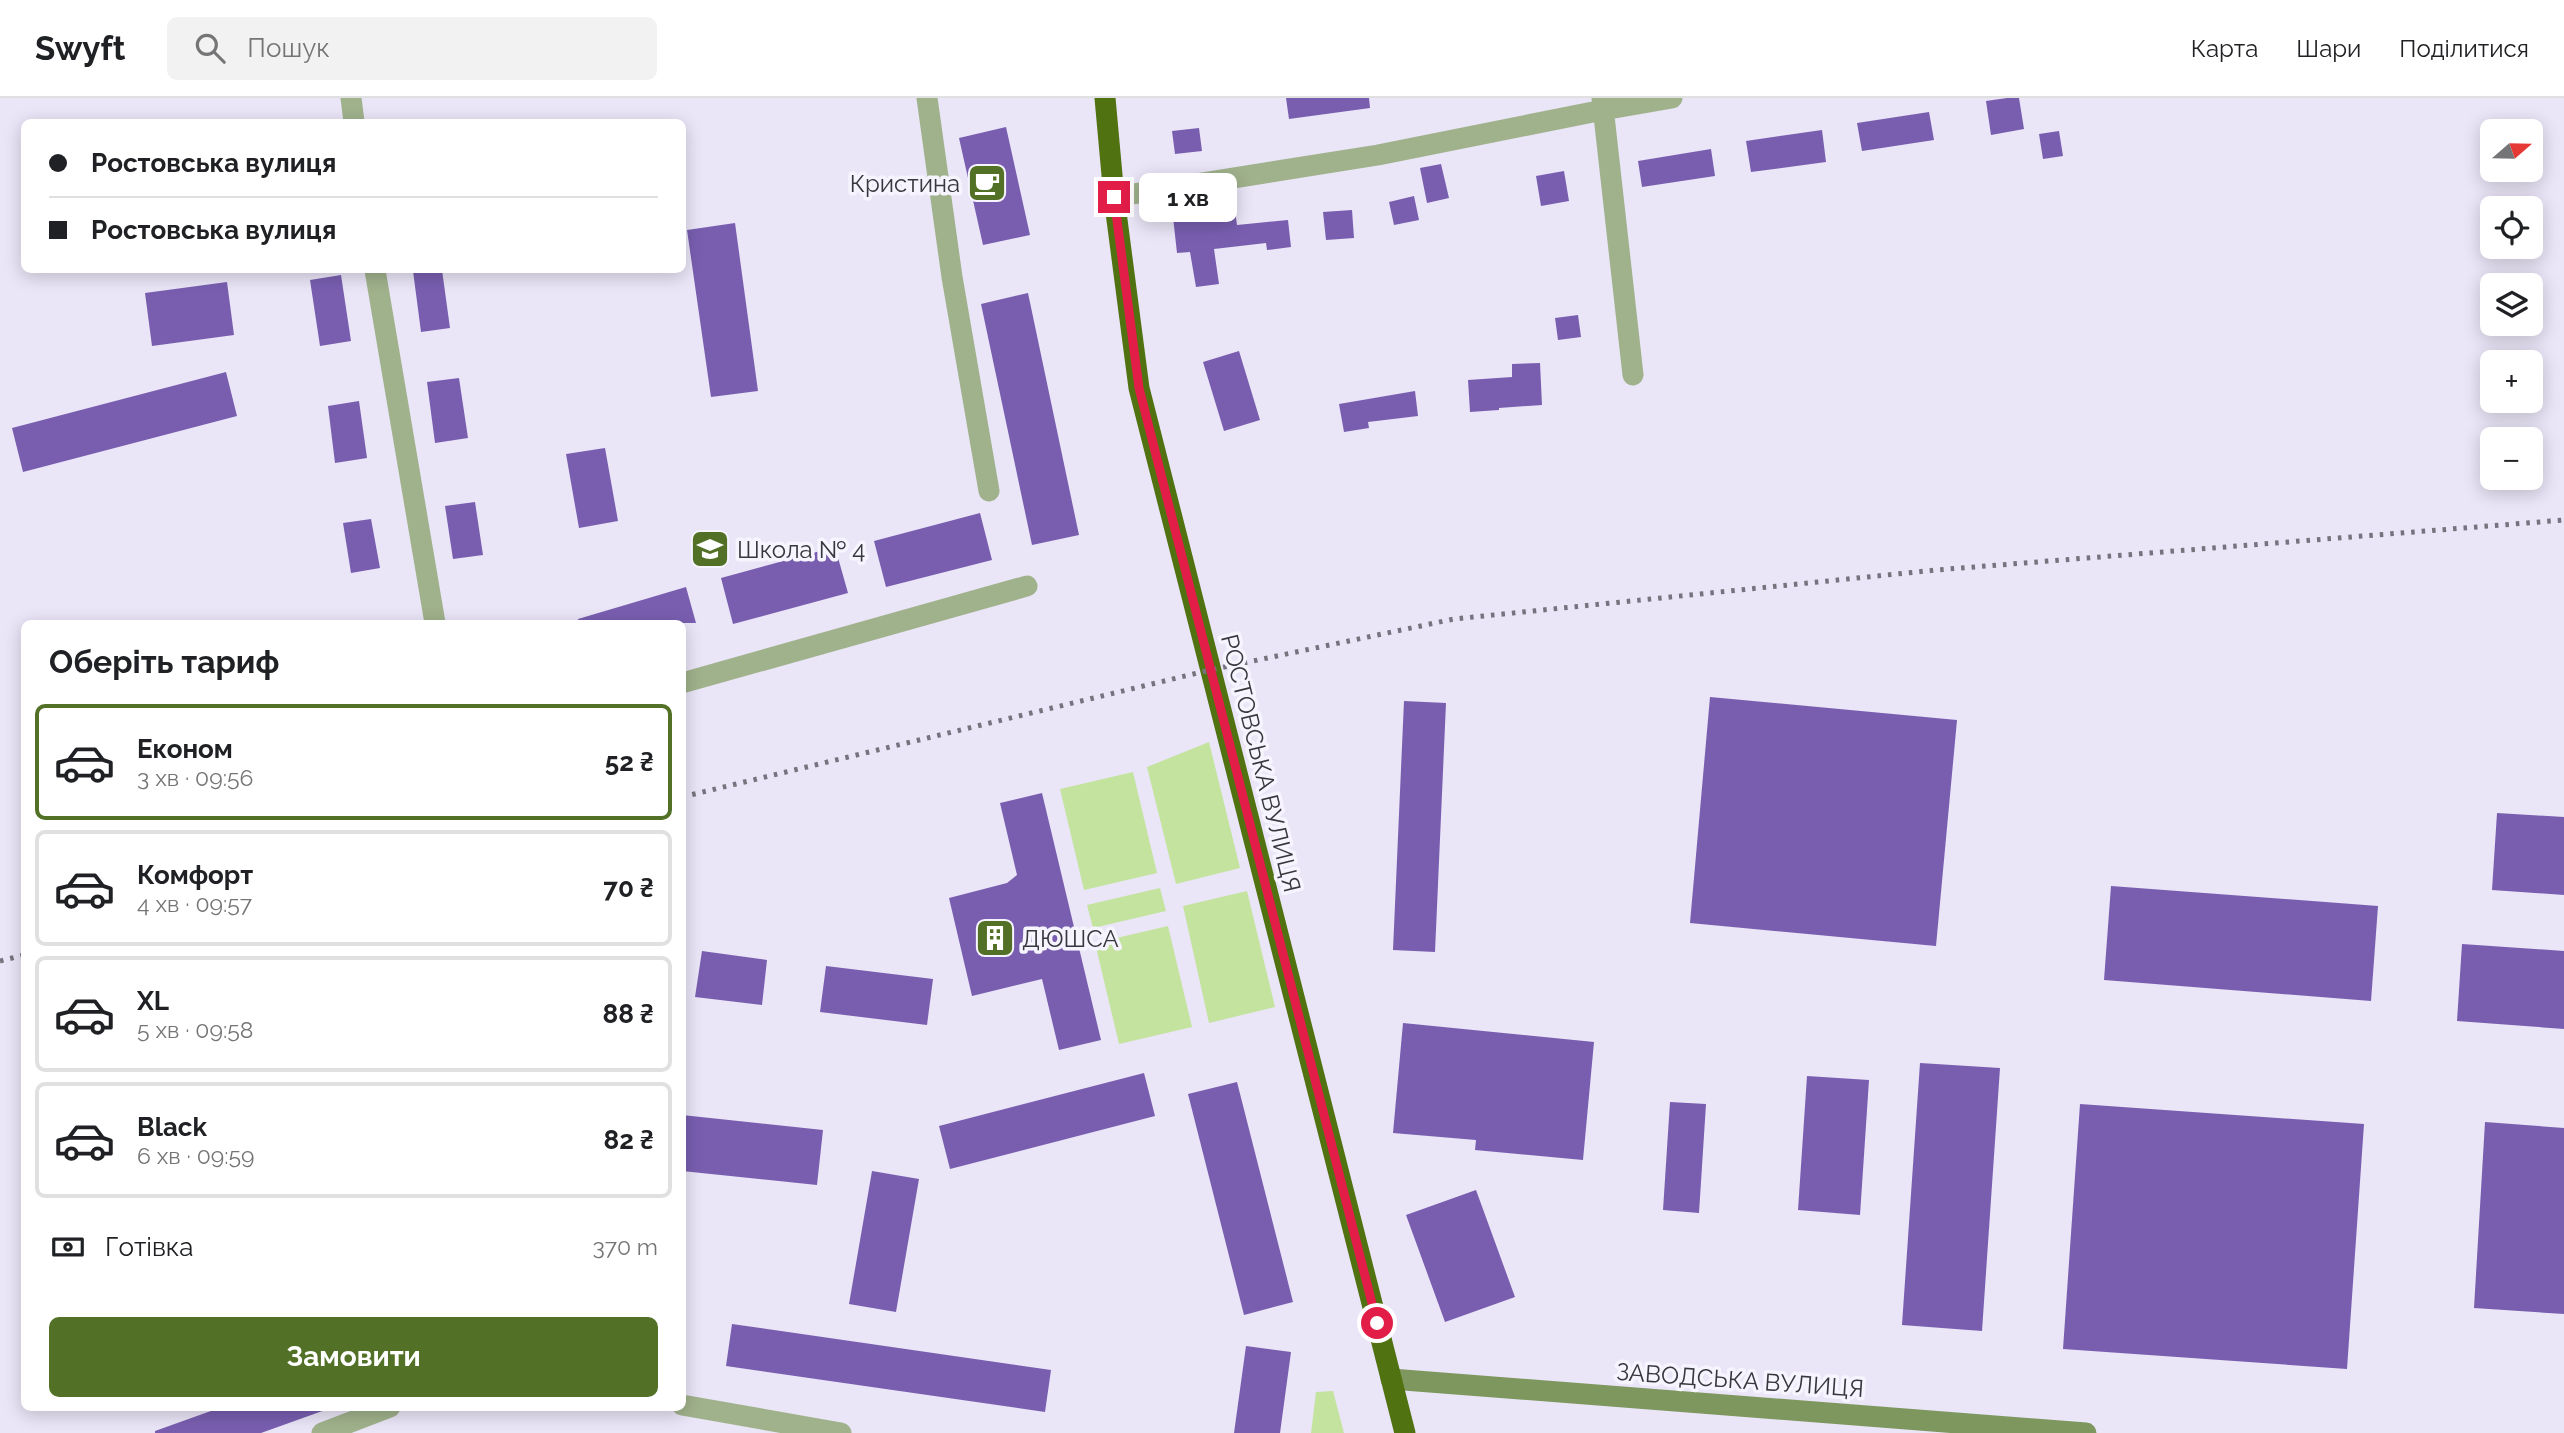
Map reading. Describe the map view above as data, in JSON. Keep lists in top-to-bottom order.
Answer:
{
  "streets": {
    "highway": ["РОСТОВСЬКА ВУЛИЦЯ"],
    "main road": ["ЗАВОДСЬКА ВУЛИЦЯ"]
  },
  "crossings": [
    ["РОСТОВСЬКА ВУЛИЦЯ", "ЗАВОДСЬКА ВУЛИЦЯ"]
  ],
  "places": {
    "cafe": ["Кристина"],
    "school or university": ["Школа № 4"],
    "building": ["ДЮШСА"]
  },
  "north": "right",
  "page": {
    "header": "Swyft",
    "search": "Пошук",
    "nav": ["Карта", "Шари", "Поділитися"],
    "map_buttons": ["+", "−"],
    "banner": ["Ростовська вулиця", "Ростовська вулиця"],
    "bubble": "1 хв",
    "heading": "Оберіть тариф",
    "list": [
      {
        "name": "Економ",
        "note": "3 хв · 09:56",
        "value": "52 ₴"
      },
      {
        "name": "Комфорт",
        "note": "4 хв · 09:57",
        "value": "70 ₴"
      },
      {
        "name": "XL",
        "note": "5 хв · 09:58",
        "value": "88 ₴"
      },
      {
        "name": "Black",
        "note": "6 хв · 09:59",
        "value": "82 ₴"
      }
    ],
    "pay": ["Готівка", "370 m"],
    "buttons": "Замовити"
  }
}
